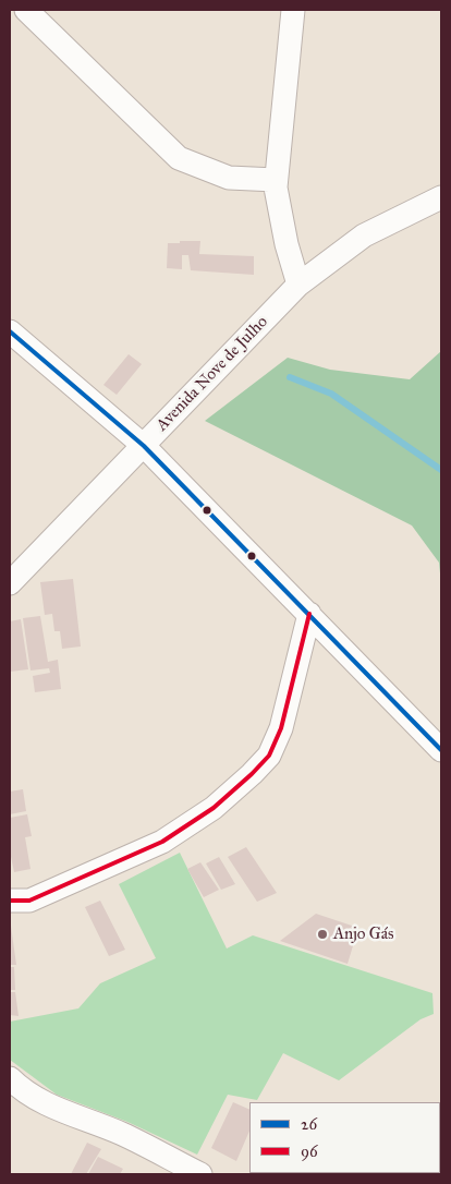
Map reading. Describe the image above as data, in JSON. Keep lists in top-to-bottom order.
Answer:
{
  "streets": {
    "street": ["Avenida Nove de Julho"]
  },
  "places": ["Anjo Gás"],
  "lines": ["transit line 26", "transit line 96"],
  "legend": ["26", "96"]
}
